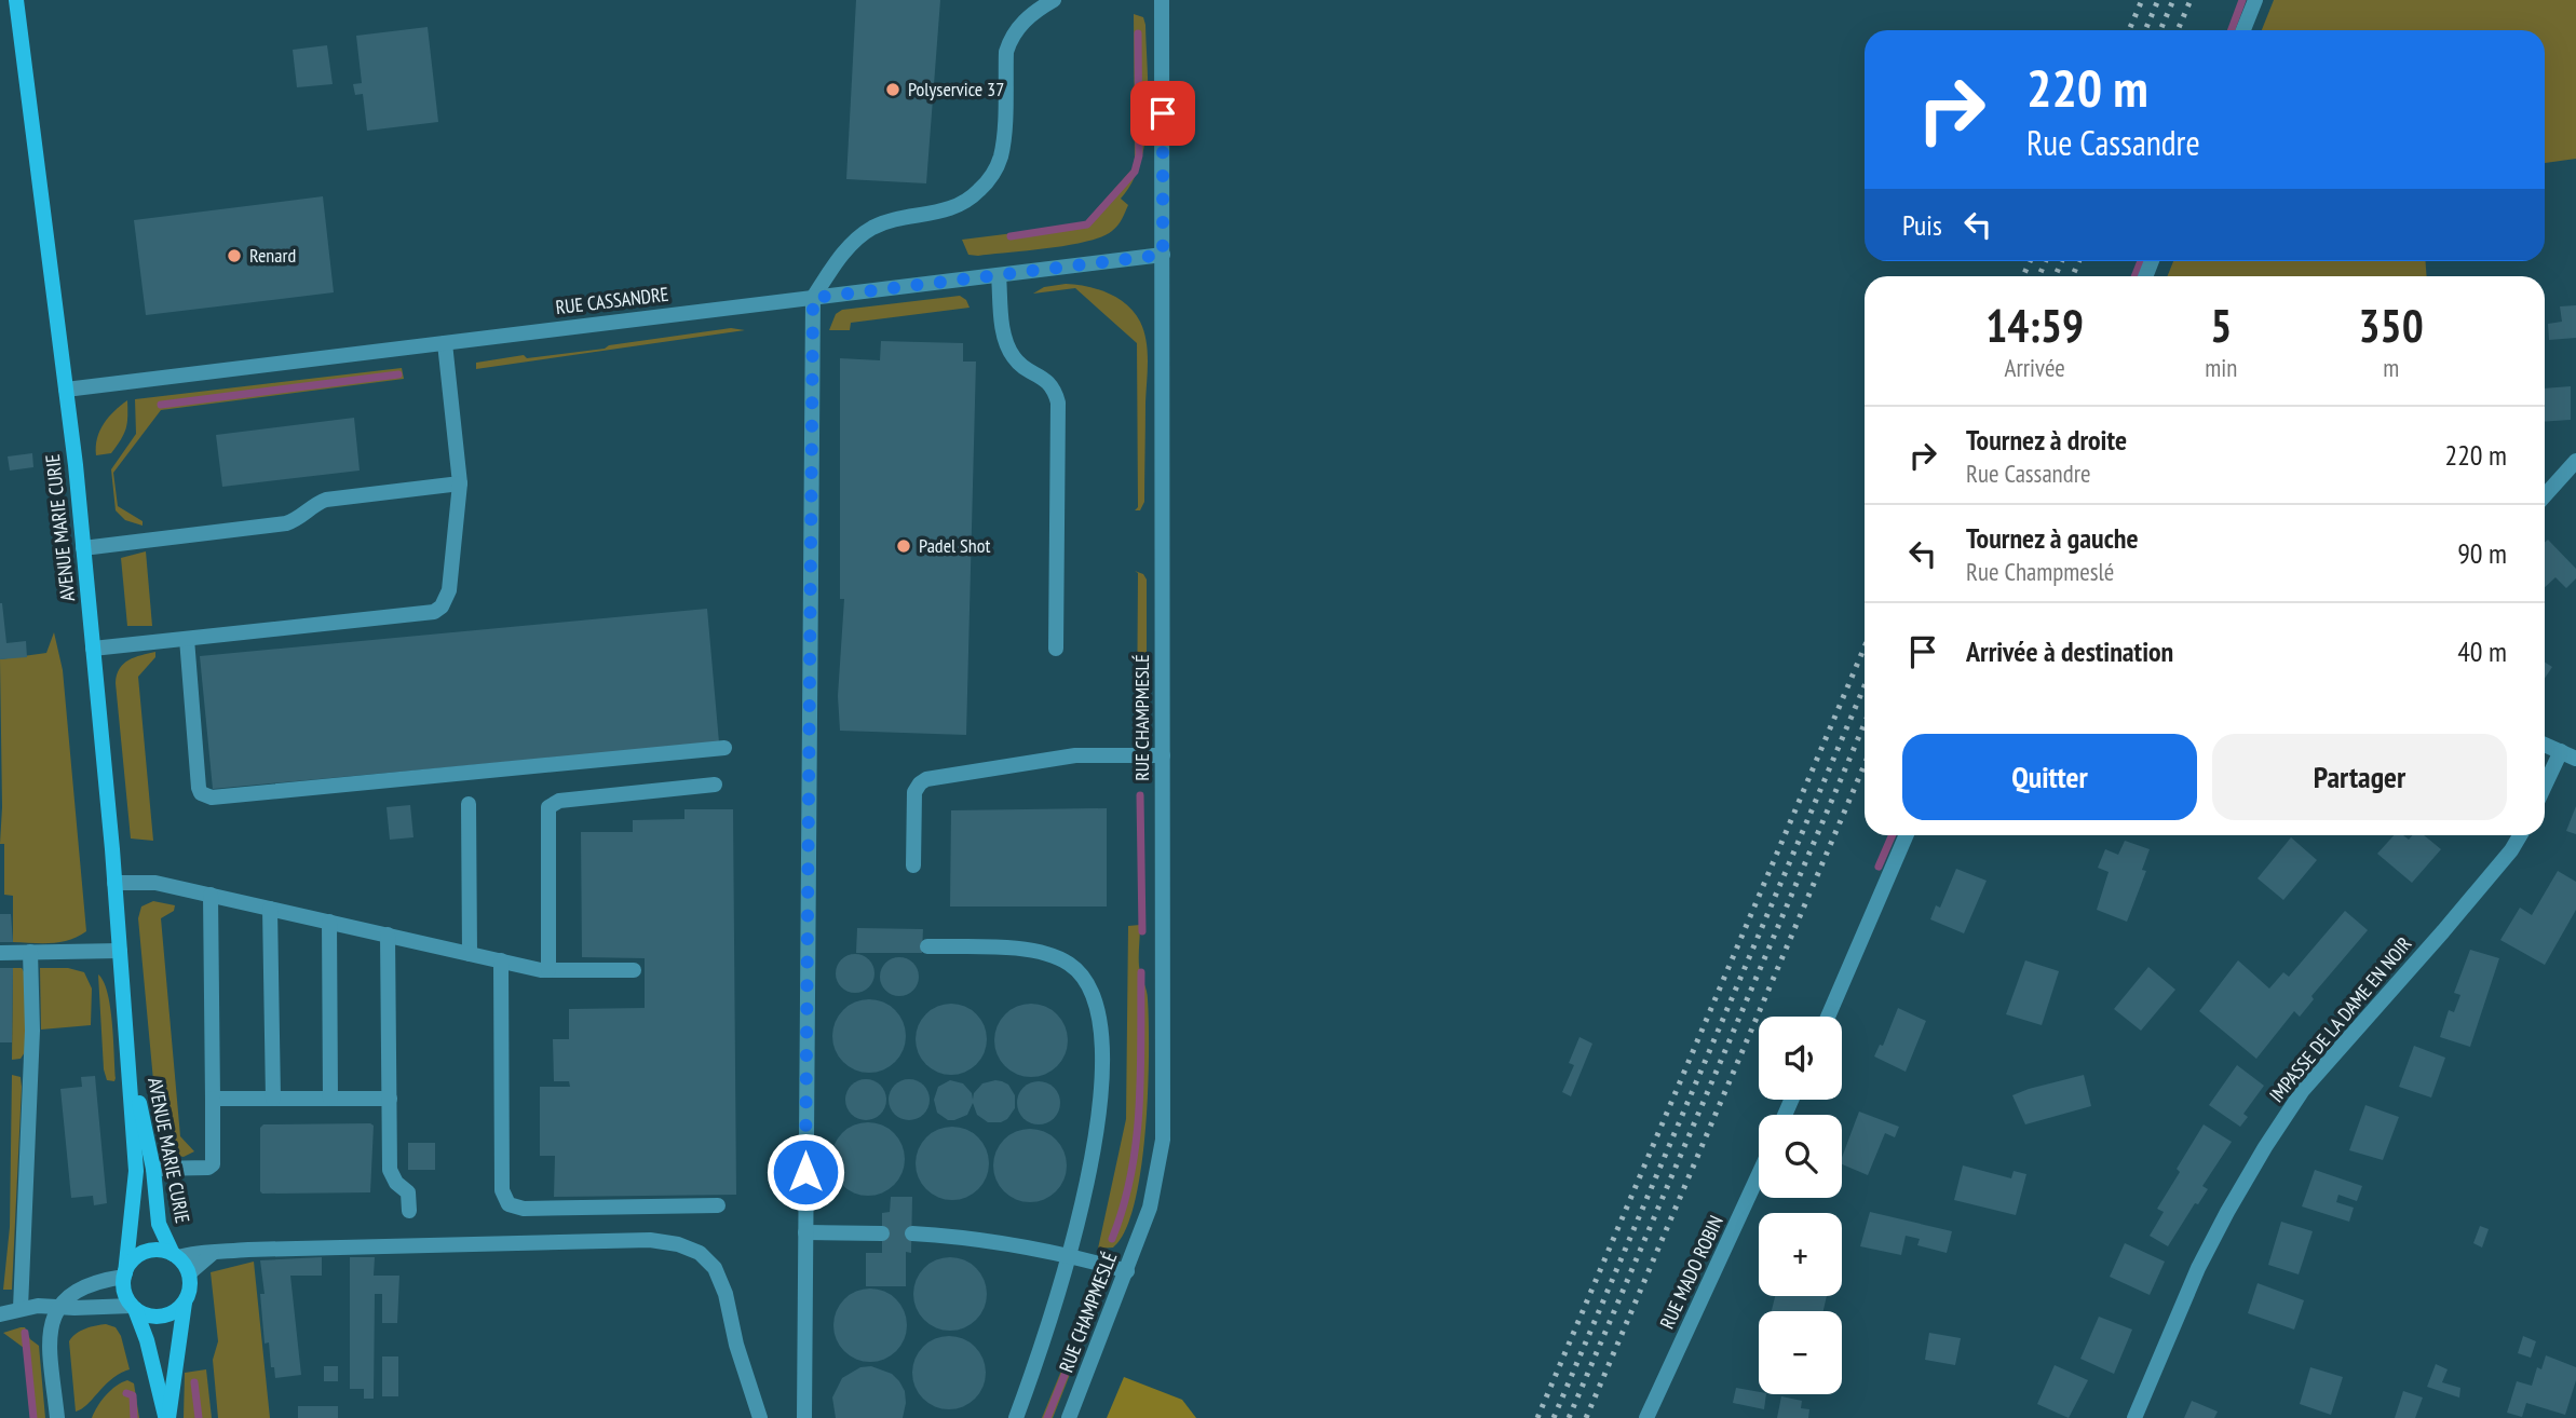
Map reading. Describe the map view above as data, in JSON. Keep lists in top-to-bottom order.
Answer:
{
  "streets": {
    "main road": ["AVENUE MARIE CURIE"],
    "street": [
      "RUE CASSANDRE",
      "RUE CHAMPMESLÉ",
      "IMPASSE DE LA DAME EN NOIR",
      "RUE MADO ROBIN"
    ]
  },
  "crossings": [
    ["RUE CASSANDRE", "AVENUE MARIE CURIE"],
    ["RUE CASSANDRE", "RUE CHAMPMESLÉ"]
  ],
  "places": ["Polyservice 37", "Renard", "Padel Shot"],
  "page": {
    "turn": ["220 m", "Rue Cassandre"],
    "then": "Puis",
    "eta": [
      "14:59",
      "Arrivée",
      "5",
      "min",
      "350",
      "m"
    ],
    "list": [
      {
        "name": "Tournez à droite",
        "note": "Rue Cassandre",
        "value": "220 m"
      },
      {
        "name": "Tournez à gauche",
        "note": "Rue Champmeslé",
        "value": "90 m"
      },
      {
        "name": "Arrivée à destination",
        "value": "40 m"
      }
    ],
    "buttons": ["Quitter", "Partager"],
    "map_buttons": ["+", "−"]
  }
}
